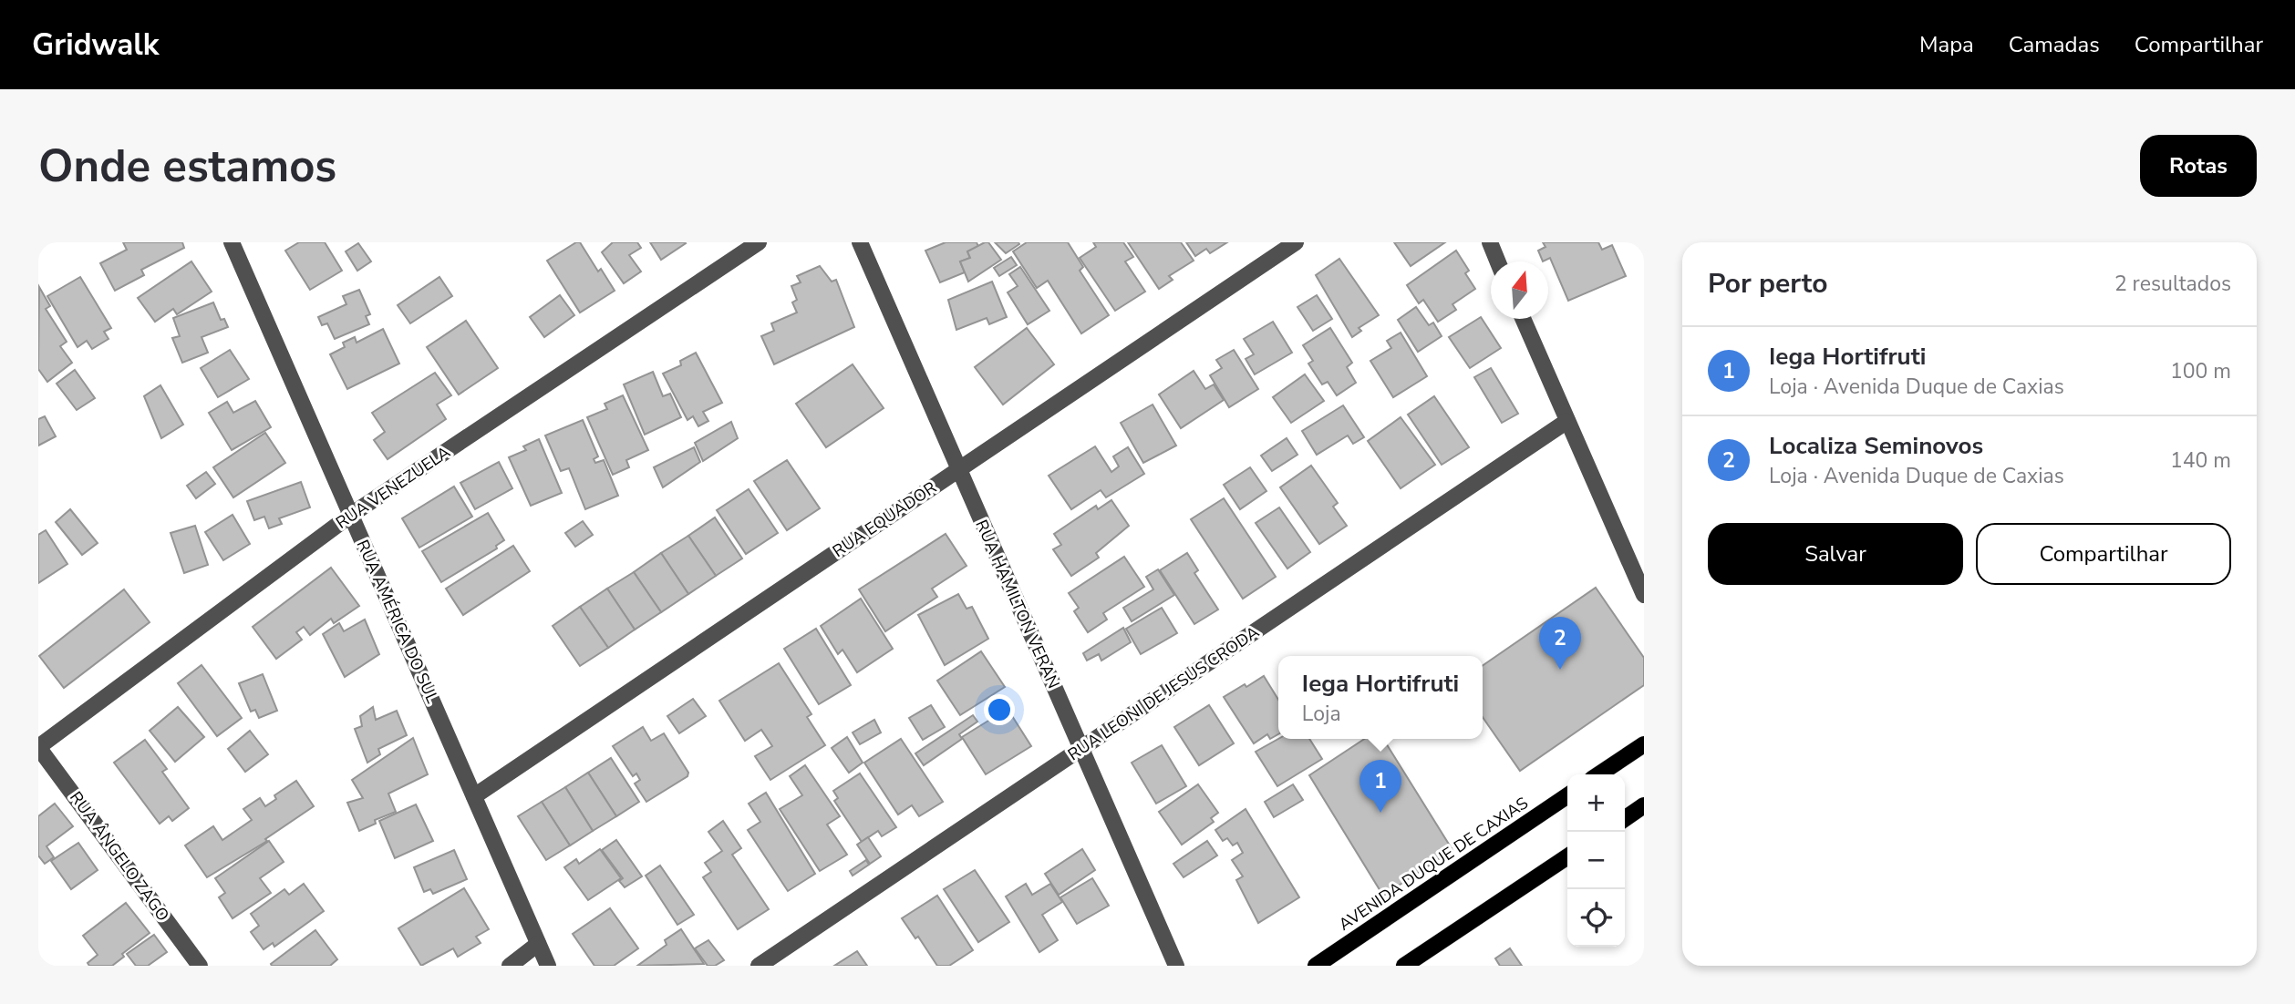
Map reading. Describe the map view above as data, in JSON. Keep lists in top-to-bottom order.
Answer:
{
  "streets": {
    "main road": ["AVENIDA DUQUE DE CAXIAS"],
    "street": [
      "RUA VENEZUELA",
      "RUA EQUADOR",
      "RUA HAMILTON VERAN",
      "RUA AMÉRICA DO SUL",
      "RUA LEONI DE JESUS CRODA",
      "RUA ÂNGELO ZAGO"
    ]
  },
  "crossings": [
    ["RUA VENEZUELA", "RUA AMÉRICA DO SUL"],
    ["RUA VENEZUELA", "RUA ÂNGELO ZAGO"],
    ["RUA EQUADOR", "RUA HAMILTON VERAN"],
    ["RUA EQUADOR", "RUA AMÉRICA DO SUL"],
    ["RUA HAMILTON VERAN", "RUA LEONI DE JESUS CRODA"]
  ],
  "north": "top",
  "page": {
    "header": "Gridwalk",
    "nav": ["Mapa", "Camadas", "Compartilhar"],
    "buttons": [
      "Rotas",
      ["Salvar", "Compartilhar"]
    ],
    "title": "Onde estamos",
    "heading": ["Por perto", "2 resultados"],
    "list": [
      {
        "mark": "1",
        "name": "Iega Hortifruti",
        "note": "Loja · Avenida Duque de Caxias",
        "value": "100 m"
      },
      {
        "mark": "2",
        "name": "Localiza Seminovos",
        "note": "Loja · Avenida Duque de Caxias",
        "value": "140 m"
      }
    ],
    "pins": ["2", "1"],
    "popup": ["Iega Hortifruti", "Loja"],
    "map_buttons": ["+", "−"]
  }
}
